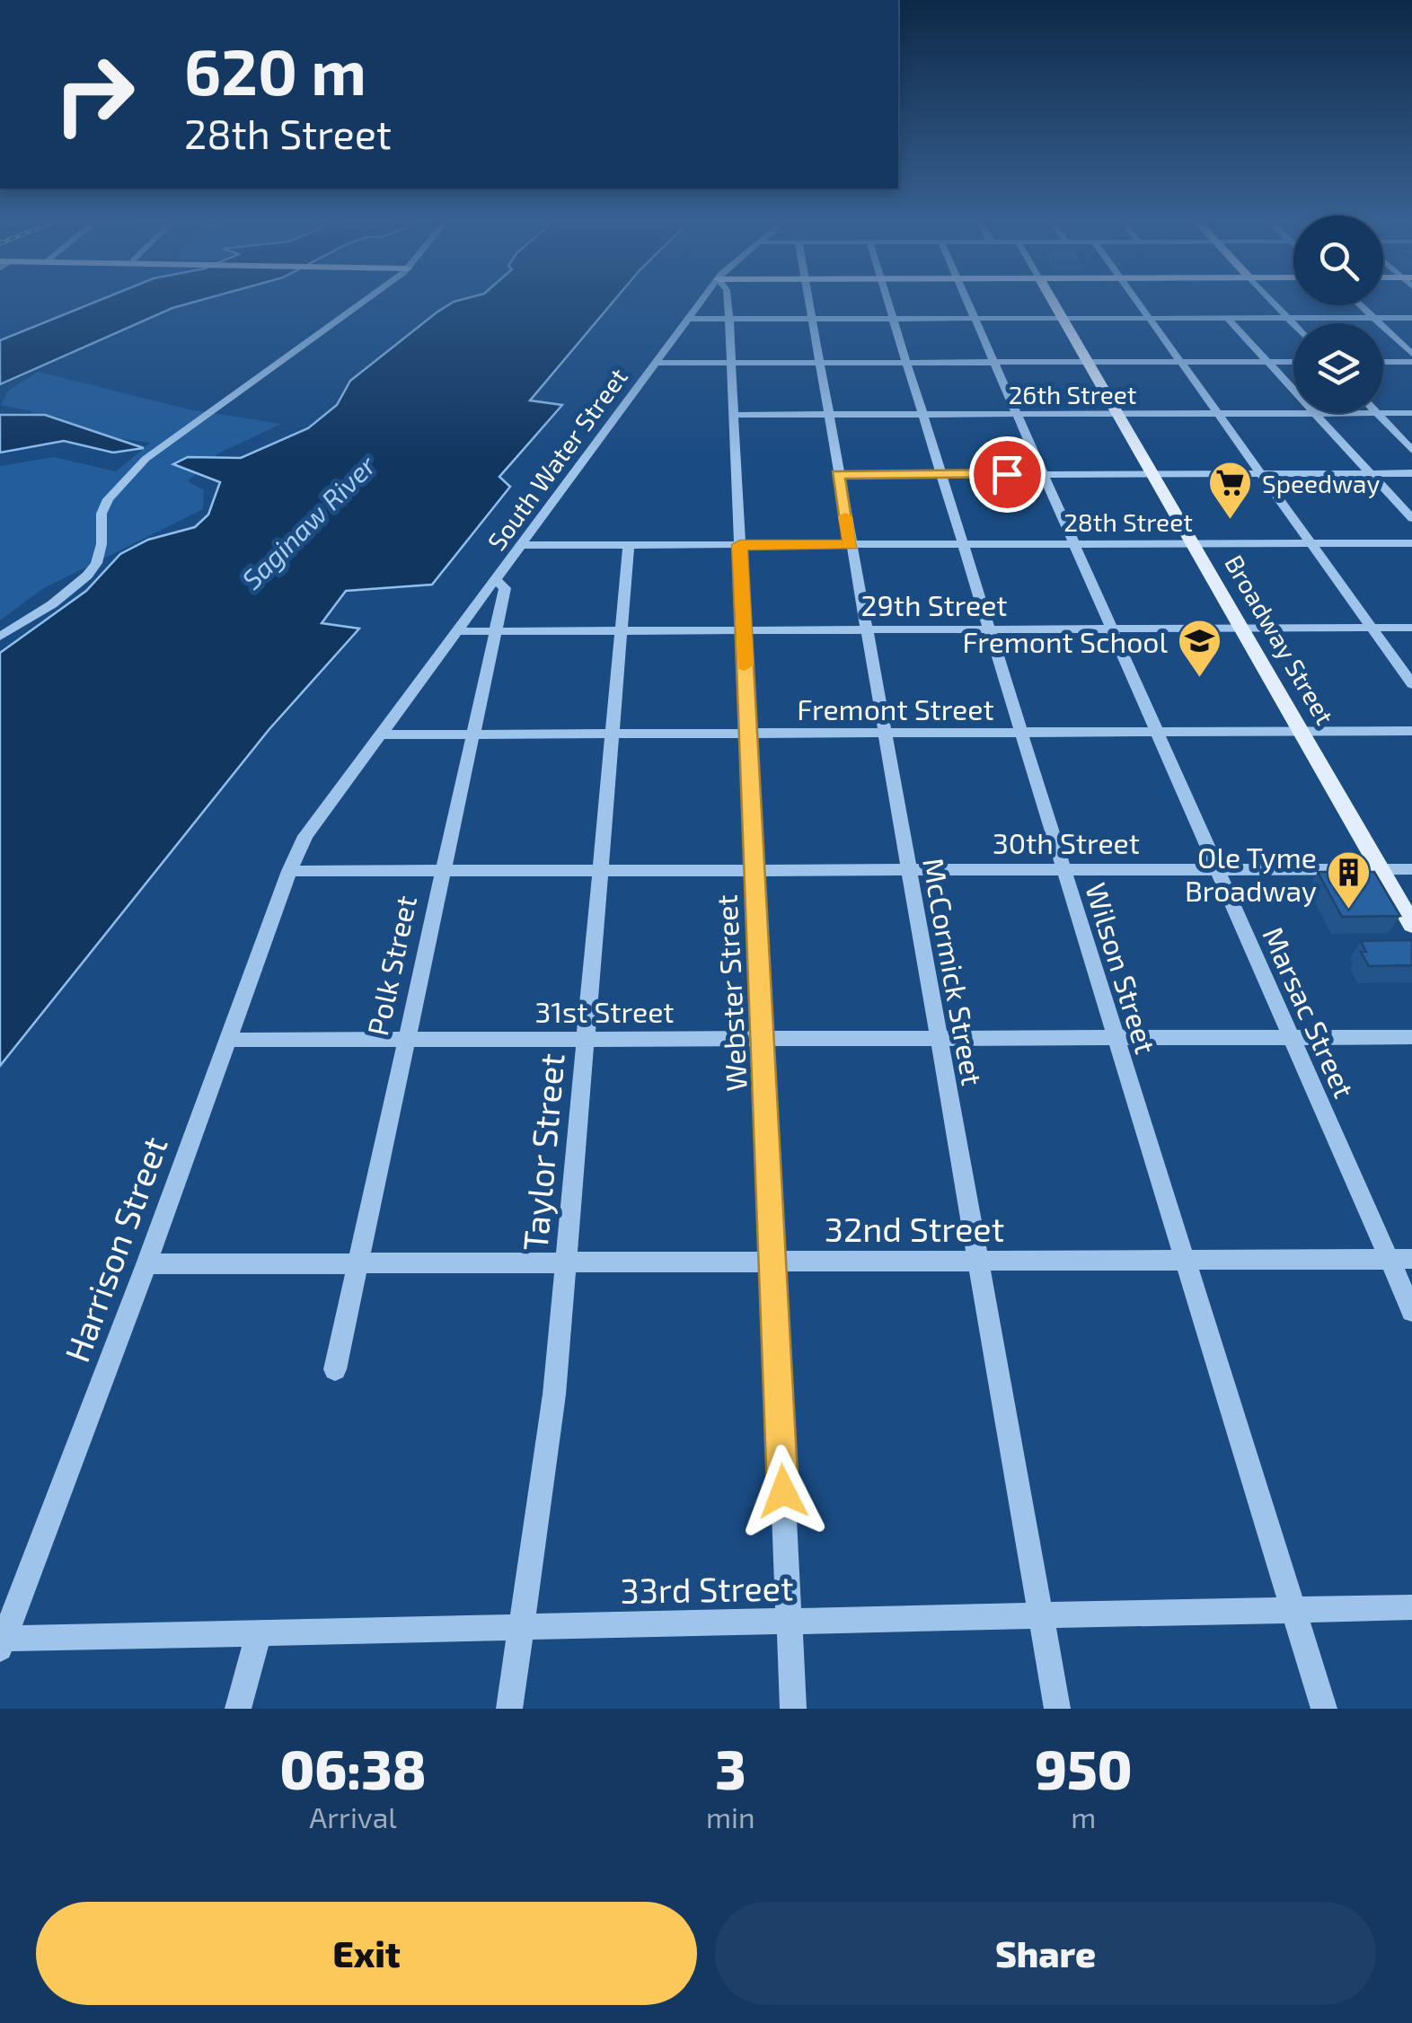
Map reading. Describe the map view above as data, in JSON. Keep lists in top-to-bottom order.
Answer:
{
  "streets": {
    "main road": ["Broadway Street"],
    "street": [
      "26th Street",
      "South Water Street",
      "28th Street",
      "29th Street",
      "Fremont Street",
      "30th Street",
      "Polk Street",
      "Wilson Street",
      "McCormick Street",
      "Webster Street",
      "31st Street",
      "Marsac Street",
      "Taylor Street",
      "32nd Street",
      "Harrison Street",
      "33rd Street"
    ]
  },
  "crossings": [
    ["26th Street", "Broadway Street"],
    ["26th Street", "Wilson Street"],
    ["26th Street", "McCormick Street"],
    ["26th Street", "Webster Street"],
    ["26th Street", "Marsac Street"],
    ["South Water Street", "28th Street"],
    ["South Water Street", "29th Street"],
    ["South Water Street", "Fremont Street"],
    ["South Water Street", "30th Street"],
    ["South Water Street", "Polk Street"],
    ["South Water Street", "Harrison Street"],
    ["28th Street", "Broadway Street"],
    ["28th Street", "Wilson Street"],
    ["28th Street", "McCormick Street"],
    ["28th Street", "Webster Street"],
    ["28th Street", "Marsac Street"],
    ["28th Street", "Taylor Street"],
    ["29th Street", "Broadway Street"],
    ["29th Street", "Polk Street"],
    ["29th Street", "Wilson Street"],
    ["29th Street", "McCormick Street"],
    ["29th Street", "Webster Street"],
    ["29th Street", "Marsac Street"],
    ["29th Street", "Taylor Street"],
    ["Broadway Street", "Fremont Street"],
    ["Broadway Street", "30th Street"],
    ["Fremont Street", "Polk Street"],
    ["Fremont Street", "Wilson Street"],
    ["Fremont Street", "McCormick Street"],
    ["Fremont Street", "Webster Street"],
    ["Fremont Street", "Marsac Street"],
    ["Fremont Street", "Taylor Street"],
    ["30th Street", "Polk Street"],
    ["30th Street", "Wilson Street"],
    ["30th Street", "McCormick Street"],
    ["30th Street", "Webster Street"],
    ["30th Street", "Marsac Street"],
    ["30th Street", "Taylor Street"],
    ["30th Street", "Harrison Street"],
    ["Polk Street", "31st Street"],
    ["Polk Street", "32nd Street"],
    ["Wilson Street", "31st Street"],
    ["Wilson Street", "32nd Street"],
    ["Wilson Street", "33rd Street"],
    ["McCormick Street", "31st Street"],
    ["McCormick Street", "32nd Street"],
    ["McCormick Street", "33rd Street"],
    ["Webster Street", "31st Street"],
    ["Webster Street", "32nd Street"],
    ["Webster Street", "33rd Street"],
    ["31st Street", "Marsac Street"],
    ["31st Street", "Taylor Street"],
    ["31st Street", "Harrison Street"],
    ["Marsac Street", "32nd Street"],
    ["Taylor Street", "32nd Street"],
    ["Taylor Street", "33rd Street"],
    ["32nd Street", "Harrison Street"],
    ["Harrison Street", "33rd Street"]
  ],
  "water": ["Saginaw River"],
  "places": {
    "supermarket": ["Speedway"],
    "school or university": ["Fremont School"],
    "building": ["Ole Tyme Broadway"]
  },
  "page": {
    "turn": ["620 m", "28th Street"],
    "eta": [
      "06:38",
      "Arrival",
      "3",
      "min",
      "950",
      "m"
    ],
    "buttons": ["Exit", "Share"]
  }
}
